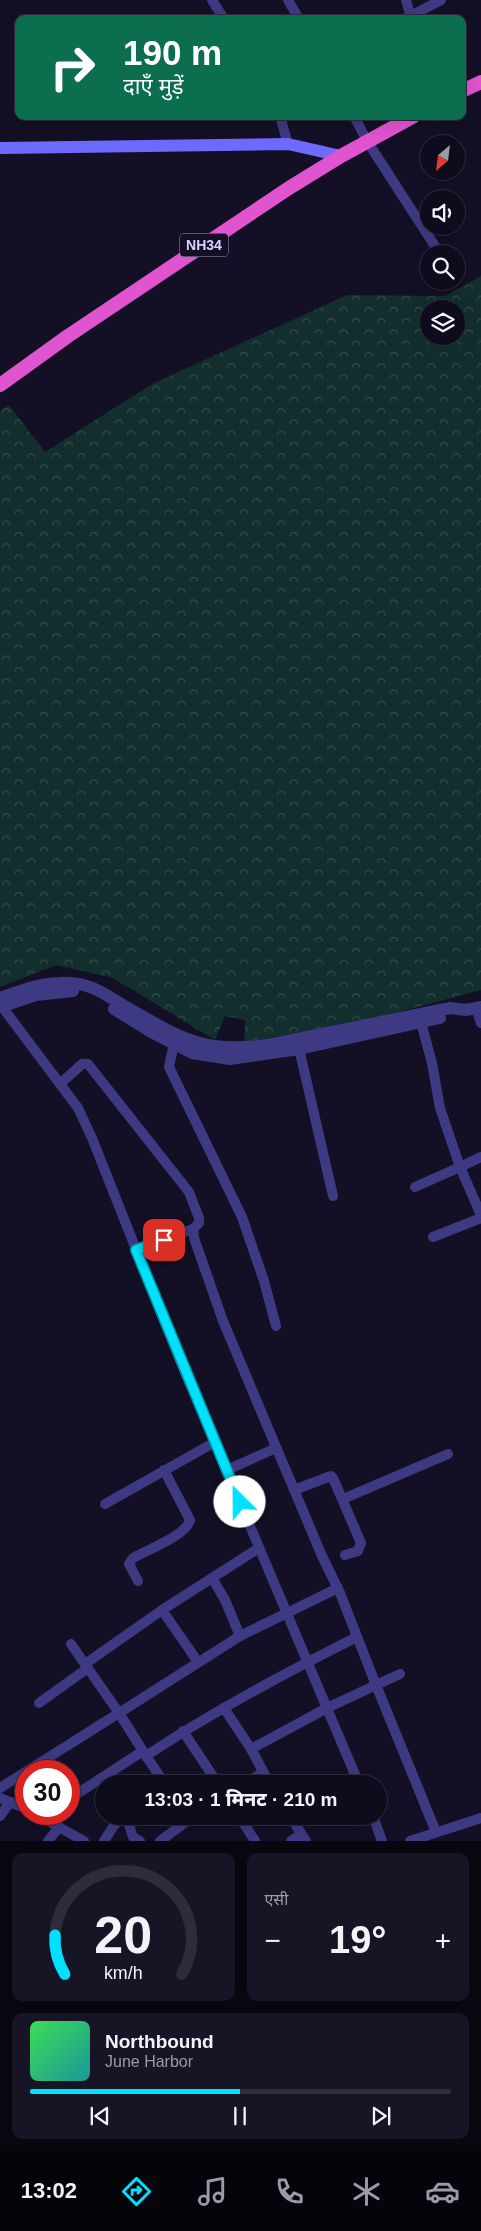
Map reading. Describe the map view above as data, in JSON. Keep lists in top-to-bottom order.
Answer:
{
  "streets": {
    "highway": ["NH34"]
  },
  "north": "bottom left",
  "page": {
    "turn": ["190 m", "दाएँ मुड़ें"],
    "limit": "30",
    "trip": "13:03 · 1 मिनट · 210 m",
    "tile": "एसी",
    "heat": ["−", "19°", "+"],
    "song": ["Northbound", "June Harbor"],
    "tabs": "13:02",
    "gauge": ["20", "km/h"]
  }
}
